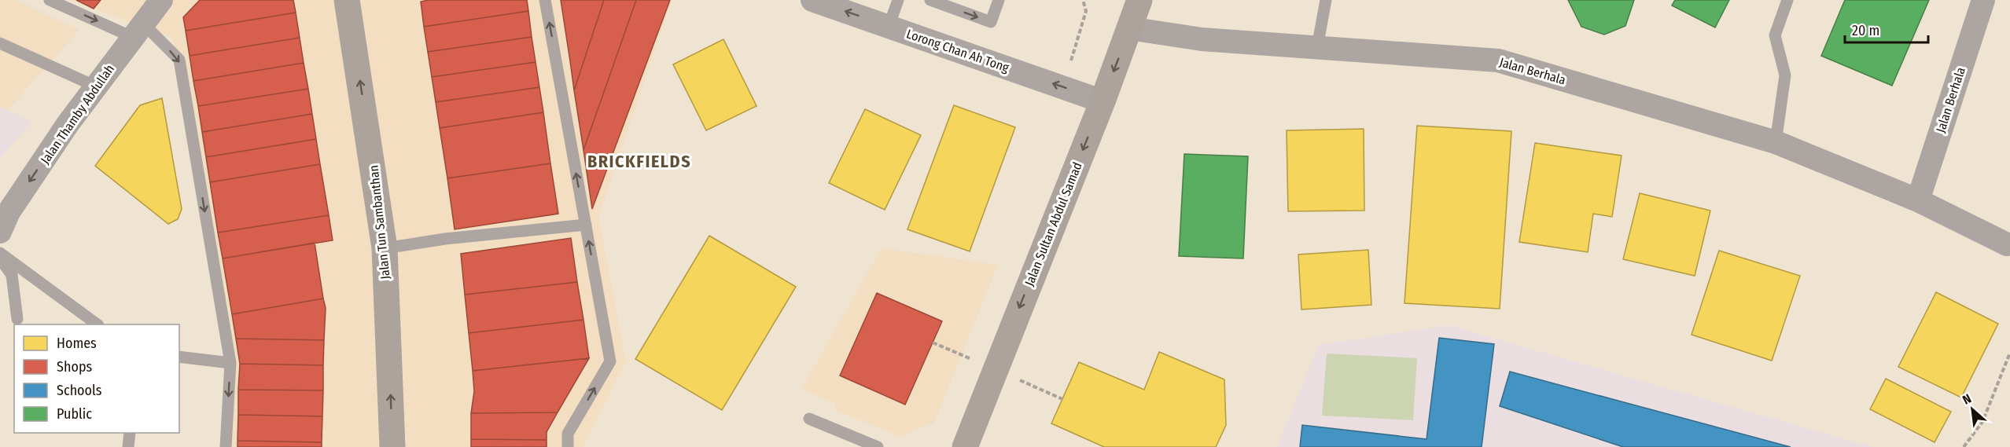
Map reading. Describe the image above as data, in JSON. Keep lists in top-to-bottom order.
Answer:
{
  "streets": {
    "main road": ["Jalan Tun Sambanthan", "Jalan Sultan Abdul Samad"],
    "street": ["Lorong Chan Ah Tong", "Jalan Berhala", "Jalan Thamby Abdullah"]
  },
  "crossings": [
    ["Lorong Chan Ah Tong", "Jalan Sultan Abdul Samad"],
    ["Jalan Berhala", "Jalan Sultan Abdul Samad"]
  ],
  "one_way": [
    "Lorong Chan Ah Tong",
    "Jalan Thamby Abdullah",
    "Jalan Tun Sambanthan",
    "Jalan Sultan Abdul Samad"
  ],
  "districts": ["BRICKFIELDS"],
  "legend": [
    "Homes",
    "Shops",
    "Schools",
    "Public"
  ],
  "scale_bar": "20 m",
  "north": "top left"
}
